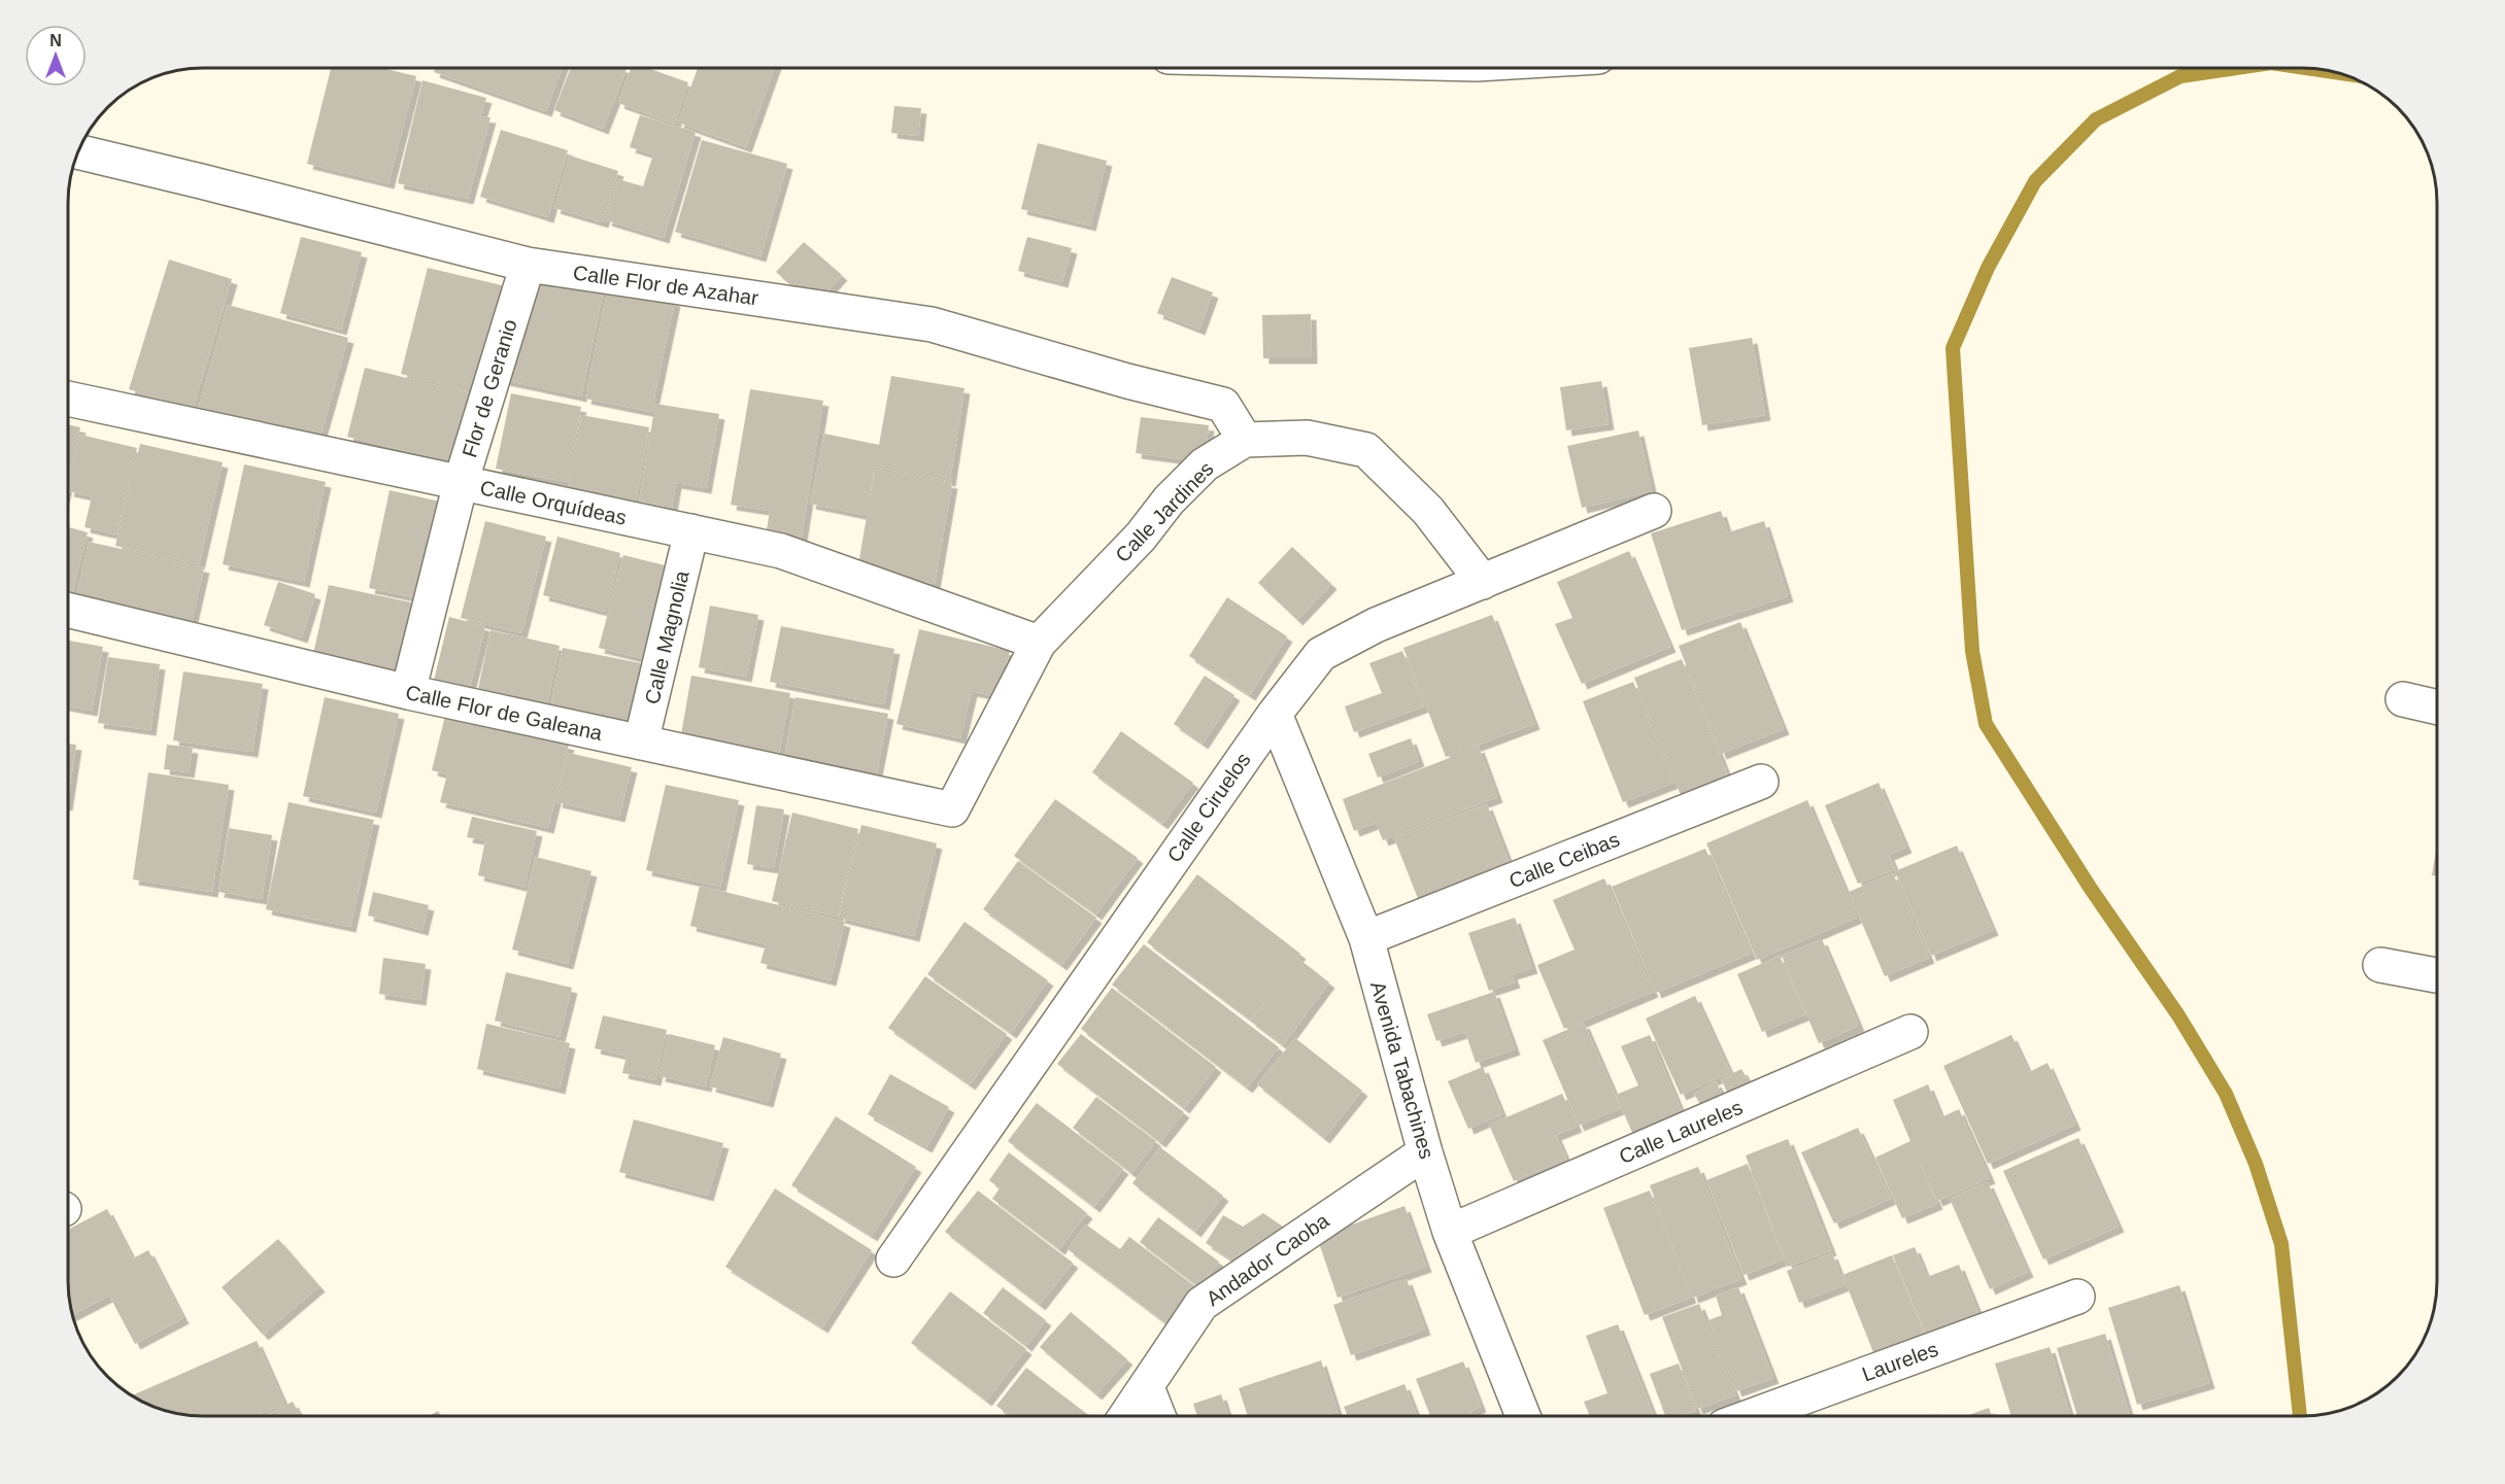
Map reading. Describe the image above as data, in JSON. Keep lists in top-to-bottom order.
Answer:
{
  "streets": {
    "street": [
      "Calle Flor de Azahar",
      "Flor de Geranio",
      "Calle Orquídeas",
      "Calle Jardines",
      "Calle Magnolia",
      "Calle Flor de Galeana",
      "Calle Ciruelos",
      "Calle Ceibas",
      "Avenida Tabachines",
      "Calle Laureles",
      "Andador Caoba",
      "Laureles"
    ]
  },
  "crossings": [
    ["Calle Flor de Azahar", "Flor de Geranio"],
    ["Calle Flor de Azahar", "Calle Jardines"],
    ["Flor de Geranio", "Calle Orquídeas"],
    ["Flor de Geranio", "Calle Flor de Galeana"],
    ["Calle Orquídeas", "Calle Jardines"],
    ["Calle Orquídeas", "Calle Magnolia"],
    ["Calle Jardines", "Calle Flor de Galeana"],
    ["Calle Jardines", "Calle Ciruelos"],
    ["Calle Magnolia", "Calle Flor de Galeana"],
    ["Calle Ciruelos", "Avenida Tabachines"],
    ["Calle Ceibas", "Avenida Tabachines"],
    ["Avenida Tabachines", "Calle Laureles"],
    ["Avenida Tabachines", "Andador Caoba"]
  ],
  "north": "top"
}
